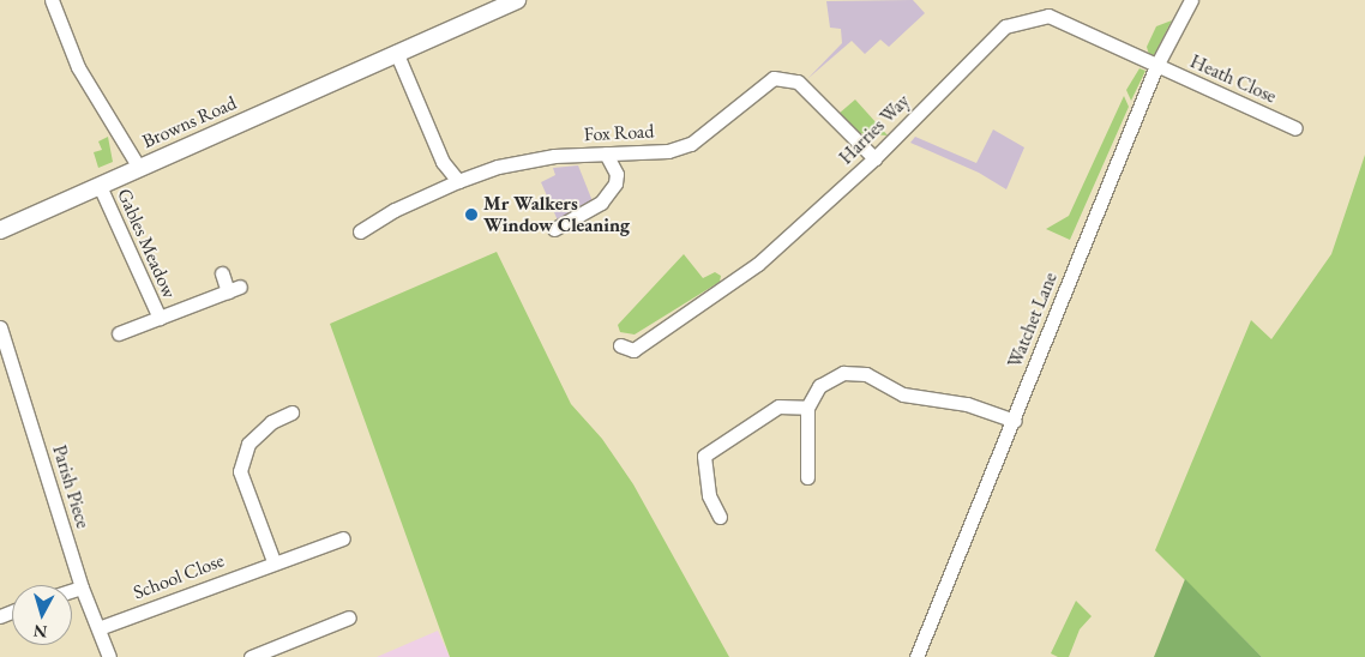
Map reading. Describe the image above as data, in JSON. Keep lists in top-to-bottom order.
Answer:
{
  "streets": {
    "street": [
      "Heath Close",
      "Browns Road",
      "Harries Way",
      "Fox Road",
      "Gables Meadow",
      "Watchet Lane",
      "Parish Piece",
      "School Close"
    ]
  },
  "crossings": [
    ["Heath Close", "Harries Way"],
    ["Heath Close", "Watchet Lane"],
    ["Browns Road", "Gables Meadow"],
    ["Harries Way", "Fox Road"],
    ["Harries Way", "Watchet Lane"],
    ["Parish Piece", "School Close"]
  ],
  "places": ["Mr Walkers Window Cleaning"],
  "north": "bottom"
}
